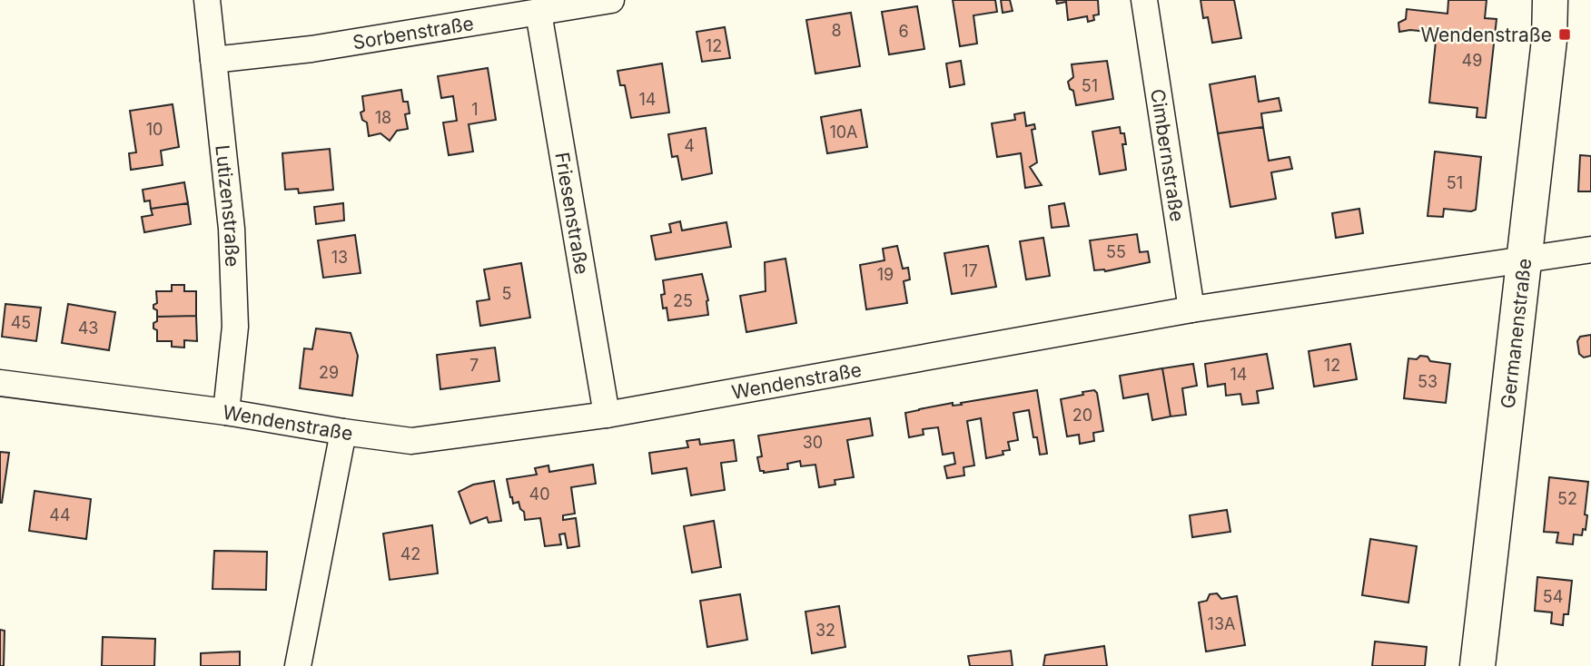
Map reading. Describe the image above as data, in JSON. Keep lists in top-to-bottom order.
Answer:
{
  "streets": {
    "street": [
      "Sorbenstraße",
      "Cimbernstraße",
      "Lutizenstraße",
      "Friesenstraße",
      "Germanenstraße",
      "Wendenstraße"
    ]
  },
  "crossings": [
    ["Sorbenstraße", "Lutizenstraße"],
    ["Sorbenstraße", "Friesenstraße"],
    ["Cimbernstraße", "Wendenstraße"],
    ["Lutizenstraße", "Wendenstraße"],
    ["Friesenstraße", "Wendenstraße"],
    ["Germanenstraße", "Wendenstraße"]
  ],
  "places": {
    "transit": ["Wendenstraße"]
  },
  "house_numbers": [
    "8",
    "6",
    "12",
    "49",
    "51",
    "14",
    "1",
    "18",
    "10",
    "10A",
    "4",
    "51",
    "55",
    "13",
    "17",
    "19",
    "5",
    "25",
    "45",
    "43",
    "7",
    "12",
    "29",
    "14",
    "53",
    "20",
    "30",
    "40",
    "52",
    "44",
    "42",
    "54",
    "13A",
    "32"
  ]
}
